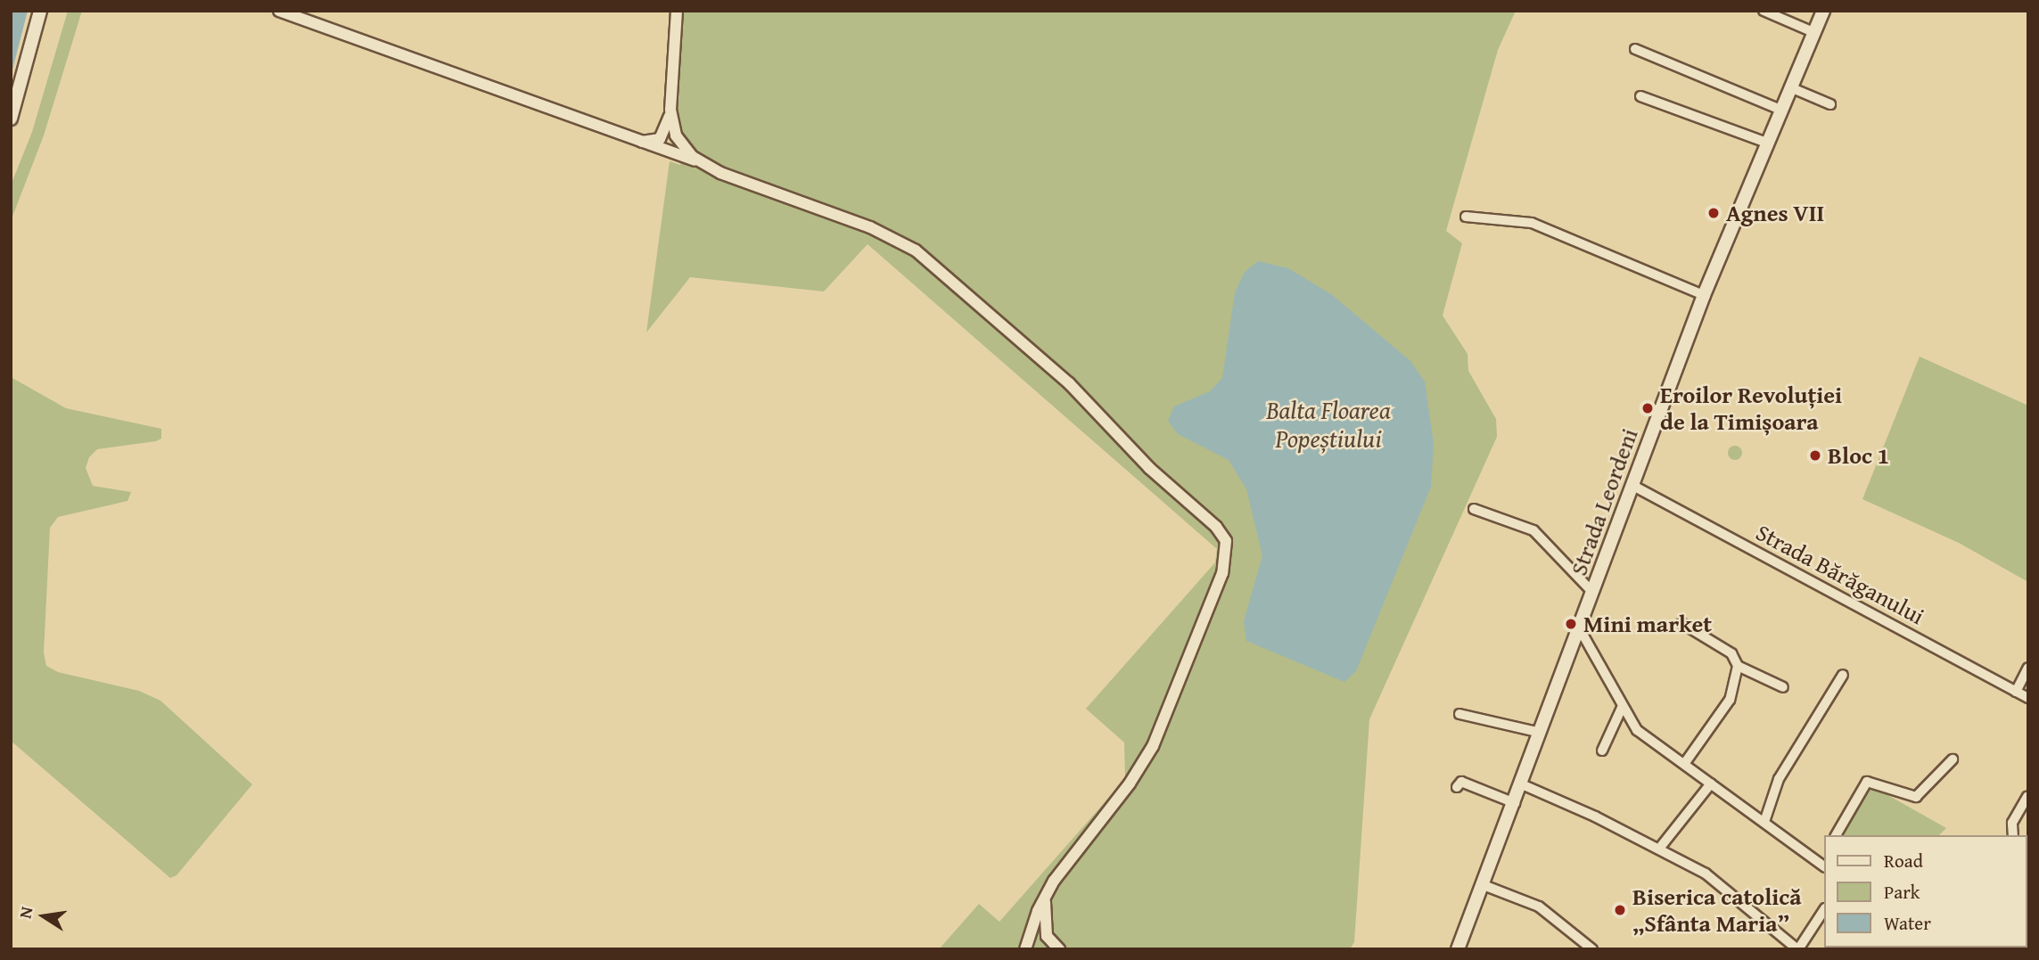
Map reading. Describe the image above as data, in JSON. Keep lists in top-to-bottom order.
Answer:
{
  "streets": {
    "main road": ["Strada Leordeni"],
    "street": ["Strada Bărăganului"]
  },
  "crossings": [
    ["Strada Leordeni", "Strada Bărăganului"]
  ],
  "water": ["Balta Floarea Popeștiului"],
  "places": [
    "Agnes VII",
    "Eroilor Revoluției de la Timișoara",
    "Bloc 1",
    "Mini market",
    "Biserica catolică „Sfânta Maria”"
  ],
  "legend": ["Road", "Park", "Water"],
  "north": "left"
}
